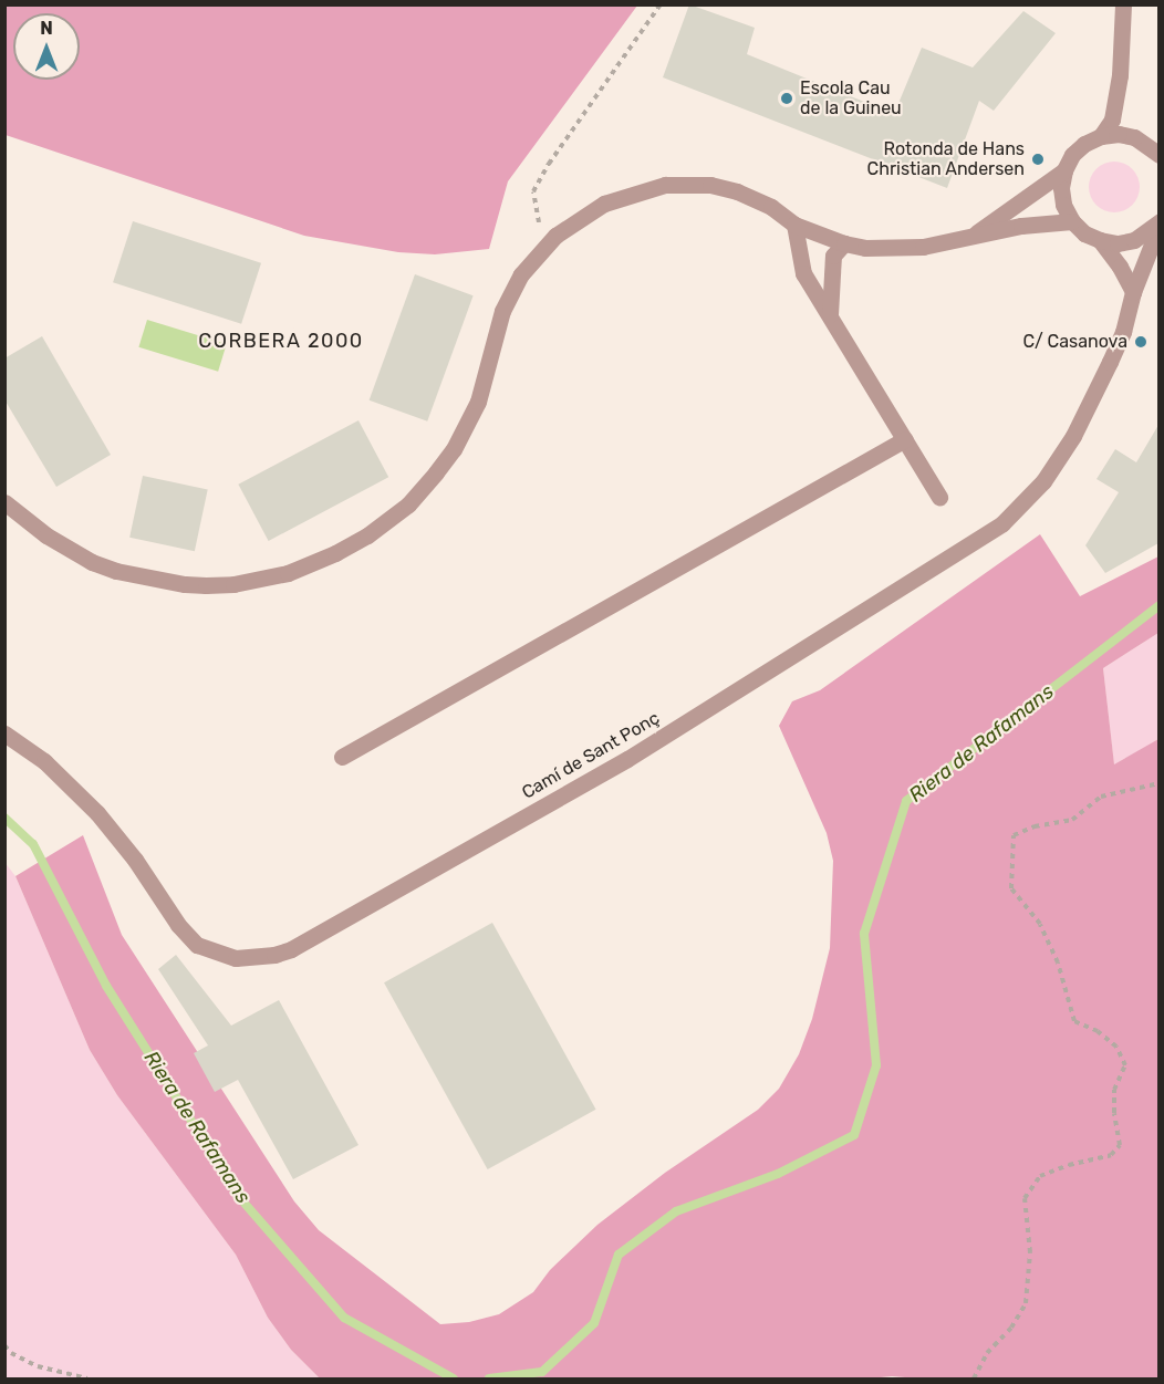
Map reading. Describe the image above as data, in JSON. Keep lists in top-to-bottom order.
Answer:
{
  "streets": {
    "street": ["Camí de Sant Ponç"]
  },
  "districts": ["CORBERA 2000"],
  "water": ["Riera de Rafamans"],
  "places": ["Escola Cau de la Guineu", "Rotonda de Hans Christian Andersen", "C/ Casanova"],
  "north": "top"
}
